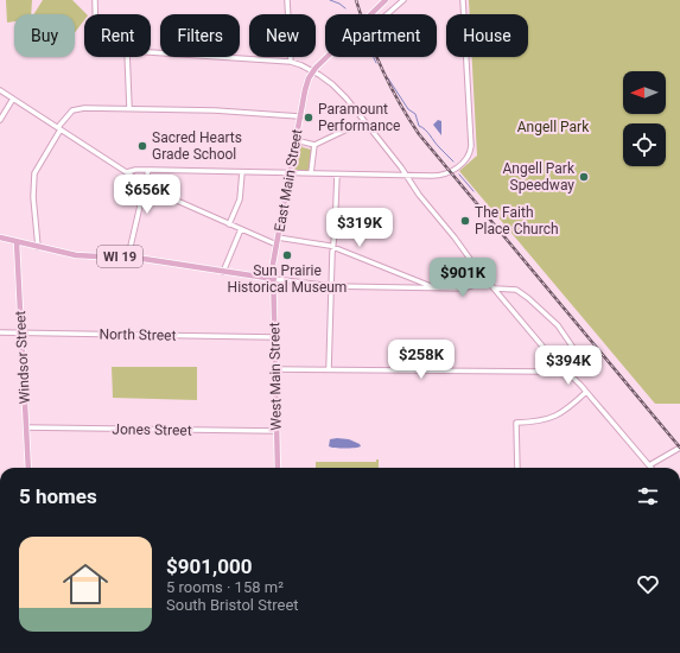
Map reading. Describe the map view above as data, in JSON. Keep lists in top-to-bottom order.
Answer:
{
  "streets": {
    "main road": [
      "East Main Street",
      "WI 19",
      "Windsor Street",
      "West Main Street"
    ],
    "street": ["North Street", "Jones Street"]
  },
  "crossings": [
    ["East Main Street", "WI 19"],
    ["East Main Street", "West Main Street"],
    ["WI 19", "Windsor Street"],
    ["WI 19", "West Main Street"],
    ["North Street", "Windsor Street"],
    ["North Street", "West Main Street"],
    ["Windsor Street", "Jones Street"],
    ["West Main Street", "Jones Street"]
  ],
  "parks": ["Angell Park"],
  "places": [
    "Paramount Performance",
    "Sacred Hearts Grade School",
    "Angell Park Speedway",
    "The Faith Place Church",
    "Sun Prairie Historical Museum"
  ],
  "north": "left",
  "page": {
    "chip": [
      "Buy",
      "Rent",
      "Filters",
      "New",
      "Apartment",
      "House"
    ],
    "price": [
      "$656K",
      "$319K",
      "$901K",
      "$258K",
      "$394K"
    ],
    "heading": "5 homes",
    "list": [
      {
        "name": "$901,000",
        "note": "5 rooms · 158 m² · South Bristol Street"
      }
    ]
  }
}
